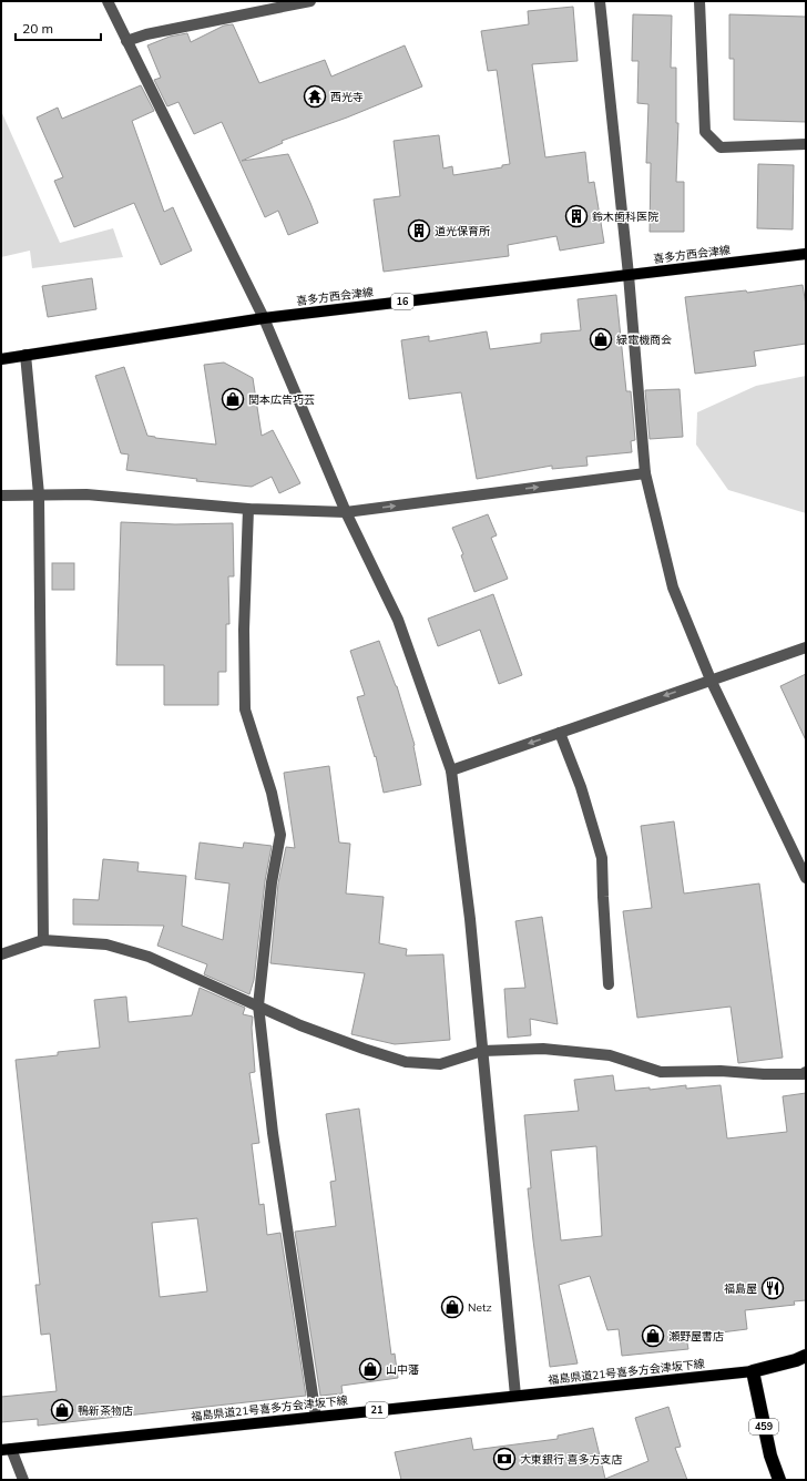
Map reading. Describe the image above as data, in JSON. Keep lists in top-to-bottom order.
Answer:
{
  "streets": {
    "highway": ["459"],
    "main road": [
      "喜多方西会津線",
      "16",
      "福島県道21号喜多方会津坂下線",
      "21"
    ]
  },
  "crossings": [
    ["福島県道21号喜多方会津坂下線", "459"]
  ],
  "places": {
    "temple": ["西光寺"],
    "building": ["鈴木歯科医院", "道光保育所"],
    "shop": [
      "緑電機商会",
      "関本広告巧芸",
      "Netz",
      "瀬野屋書店",
      "山中藩",
      "鴨新茶物店"
    ],
    "restaurant": ["福島屋"],
    "bank": ["大東銀行 喜多方支店"]
  },
  "scale_bar": "20 m"
}
